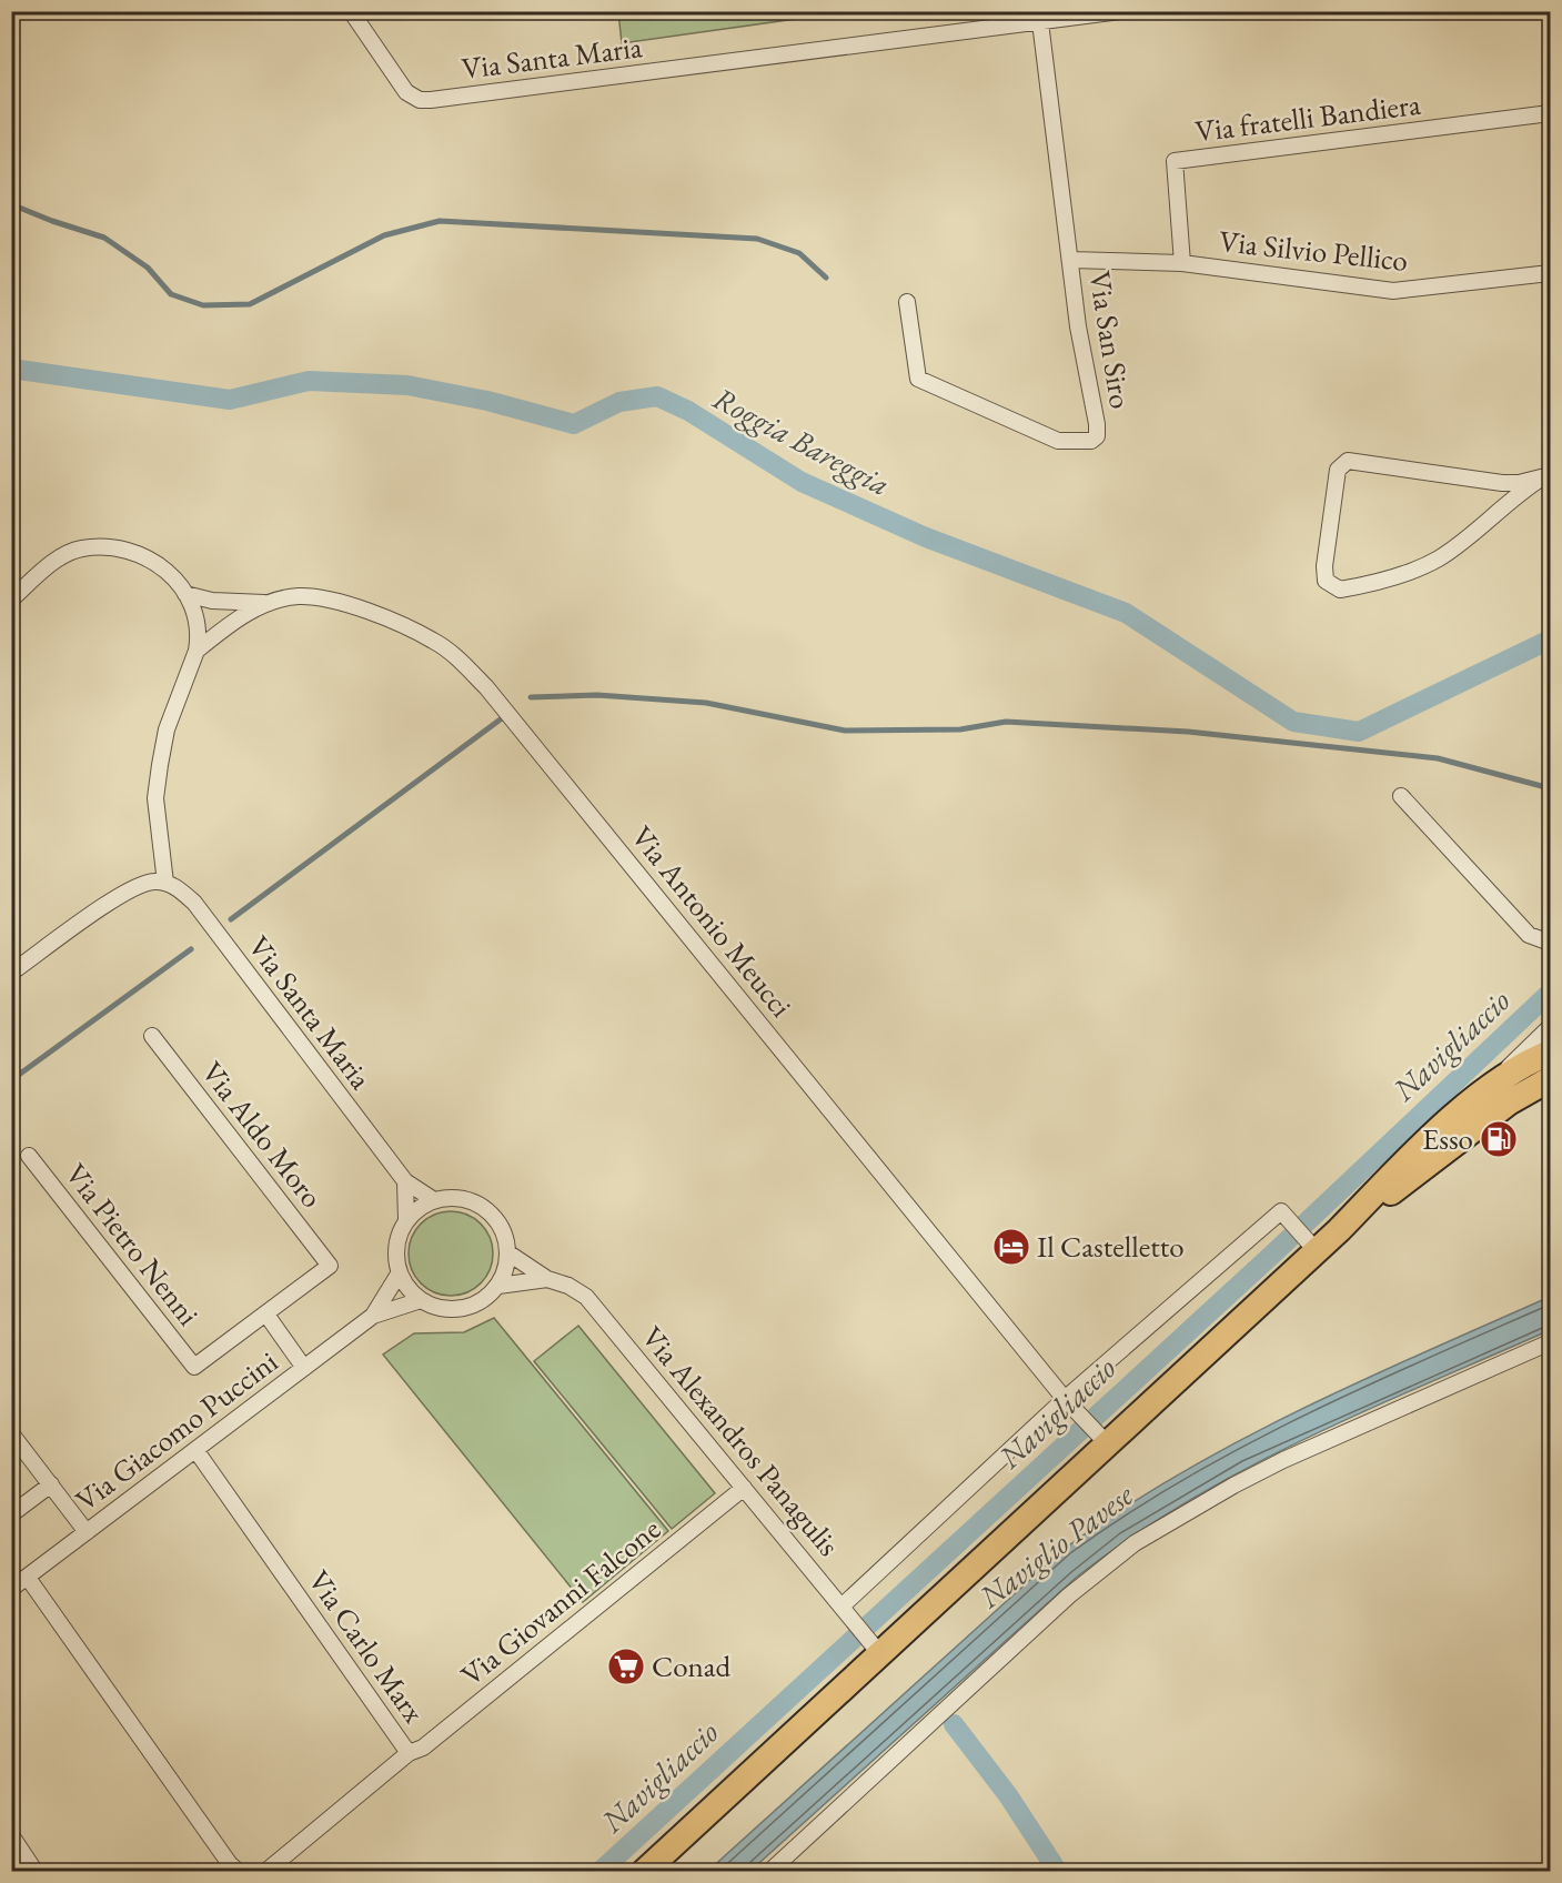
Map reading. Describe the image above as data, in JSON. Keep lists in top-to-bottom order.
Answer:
{
  "streets": {
    "street": [
      "Via Santa Maria",
      "Via fratelli Bandiera",
      "Via Silvio Pellico",
      "Via San Siro",
      "Via Antonio Meucci",
      "Via Aldo Moro",
      "Via Pietro Nenni",
      "Via Giacomo Puccini",
      "Via Alexandros Panagulis",
      "Via Giovanni Falcone",
      "Via Carlo Marx"
    ]
  },
  "crossings": [
    ["Via Santa Maria", "Via San Siro"],
    ["Via Santa Maria", "Via Giacomo Puccini"],
    ["Via Santa Maria", "Via Alexandros Panagulis"],
    ["Via fratelli Bandiera", "Via Silvio Pellico"],
    ["Via Silvio Pellico", "Via San Siro"],
    ["Via Aldo Moro", "Via Pietro Nenni"],
    ["Via Giacomo Puccini", "Via Alexandros Panagulis"],
    ["Via Giacomo Puccini", "Via Carlo Marx"],
    ["Via Alexandros Panagulis", "Via Giovanni Falcone"],
    ["Via Giovanni Falcone", "Via Carlo Marx"]
  ],
  "water": ["Roggia Bareggia", "Navigliaccio", "Naviglio Pavese"],
  "places": {
    "fuel station": ["Esso"],
    "hotel": ["Il Castelletto"],
    "supermarket": ["Conad"]
  }
}
